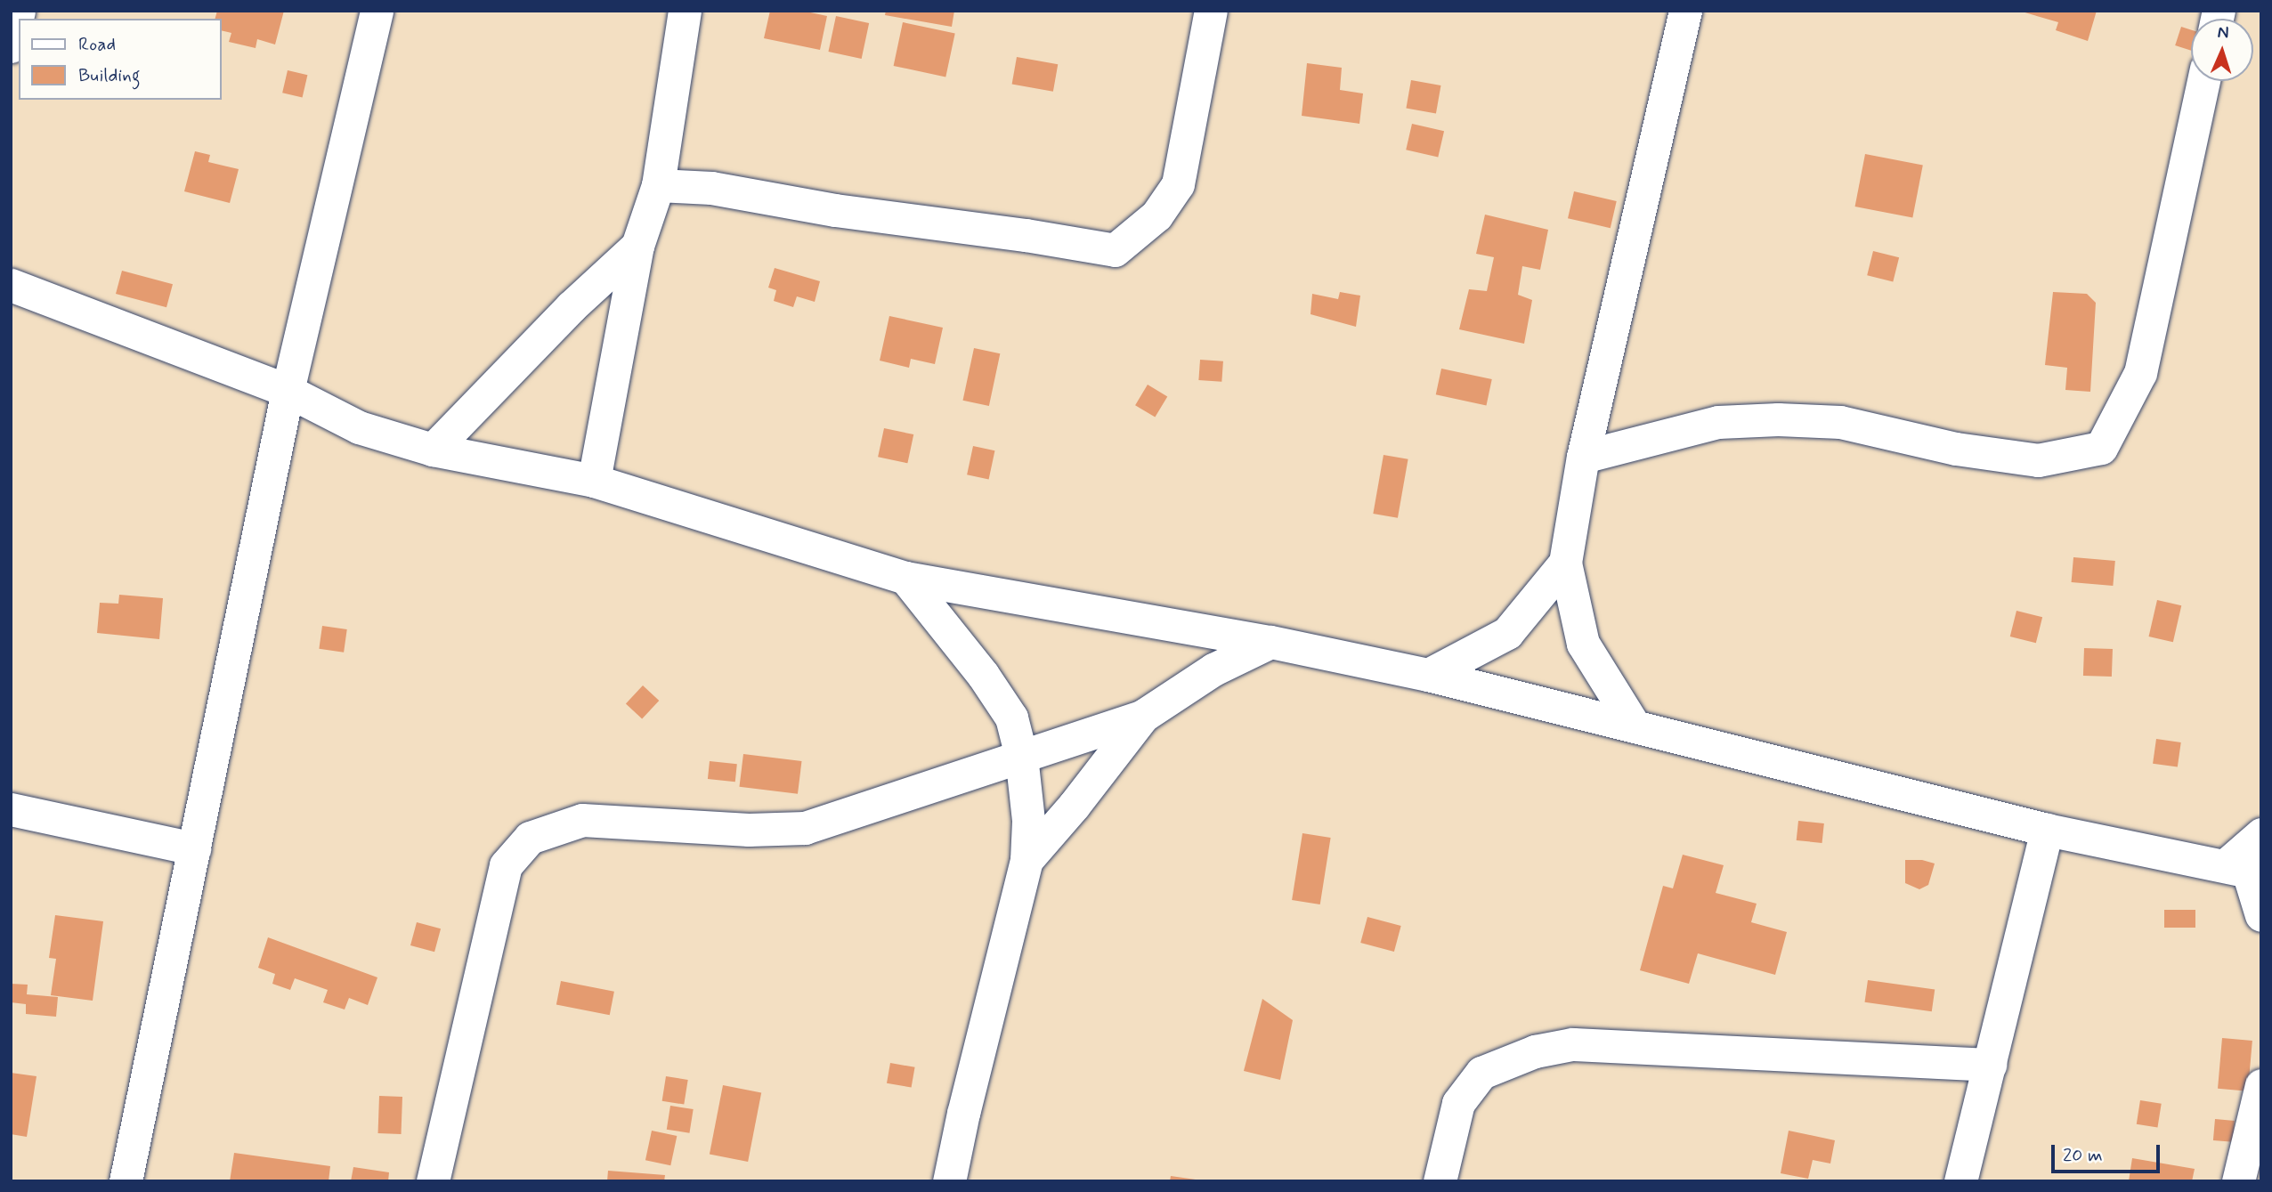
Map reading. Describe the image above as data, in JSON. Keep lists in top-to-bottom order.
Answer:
{
  "legend": ["Road", "Building"],
  "scale_bar": "20 m",
  "north": "top"
}
